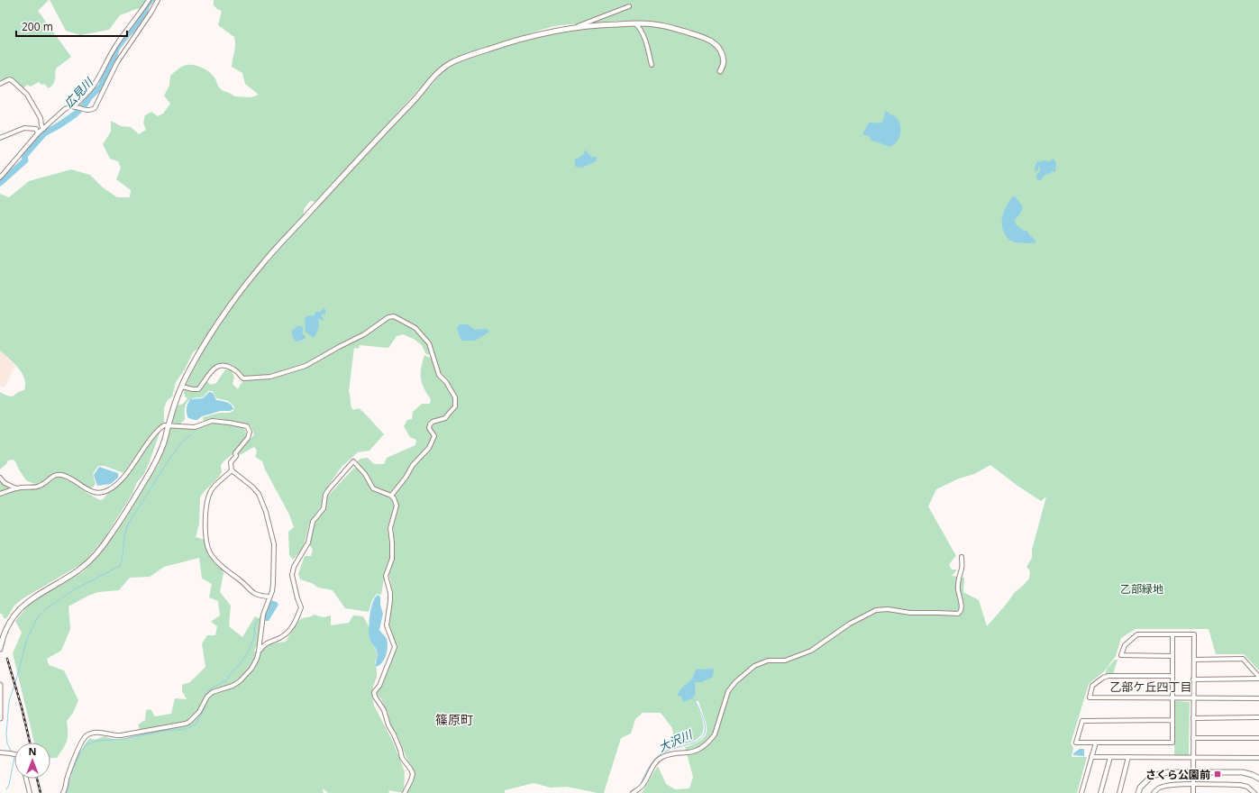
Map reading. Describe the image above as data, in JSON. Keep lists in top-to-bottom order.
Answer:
{
  "districts": ["乙部ケ丘四丁目", "篠原町"],
  "water": ["広見川", "大沢川"],
  "parks": ["乙部緑地"],
  "places": {
    "transit": ["さくら公園前"]
  },
  "scale_bar": "200 m",
  "north": "top"
}
